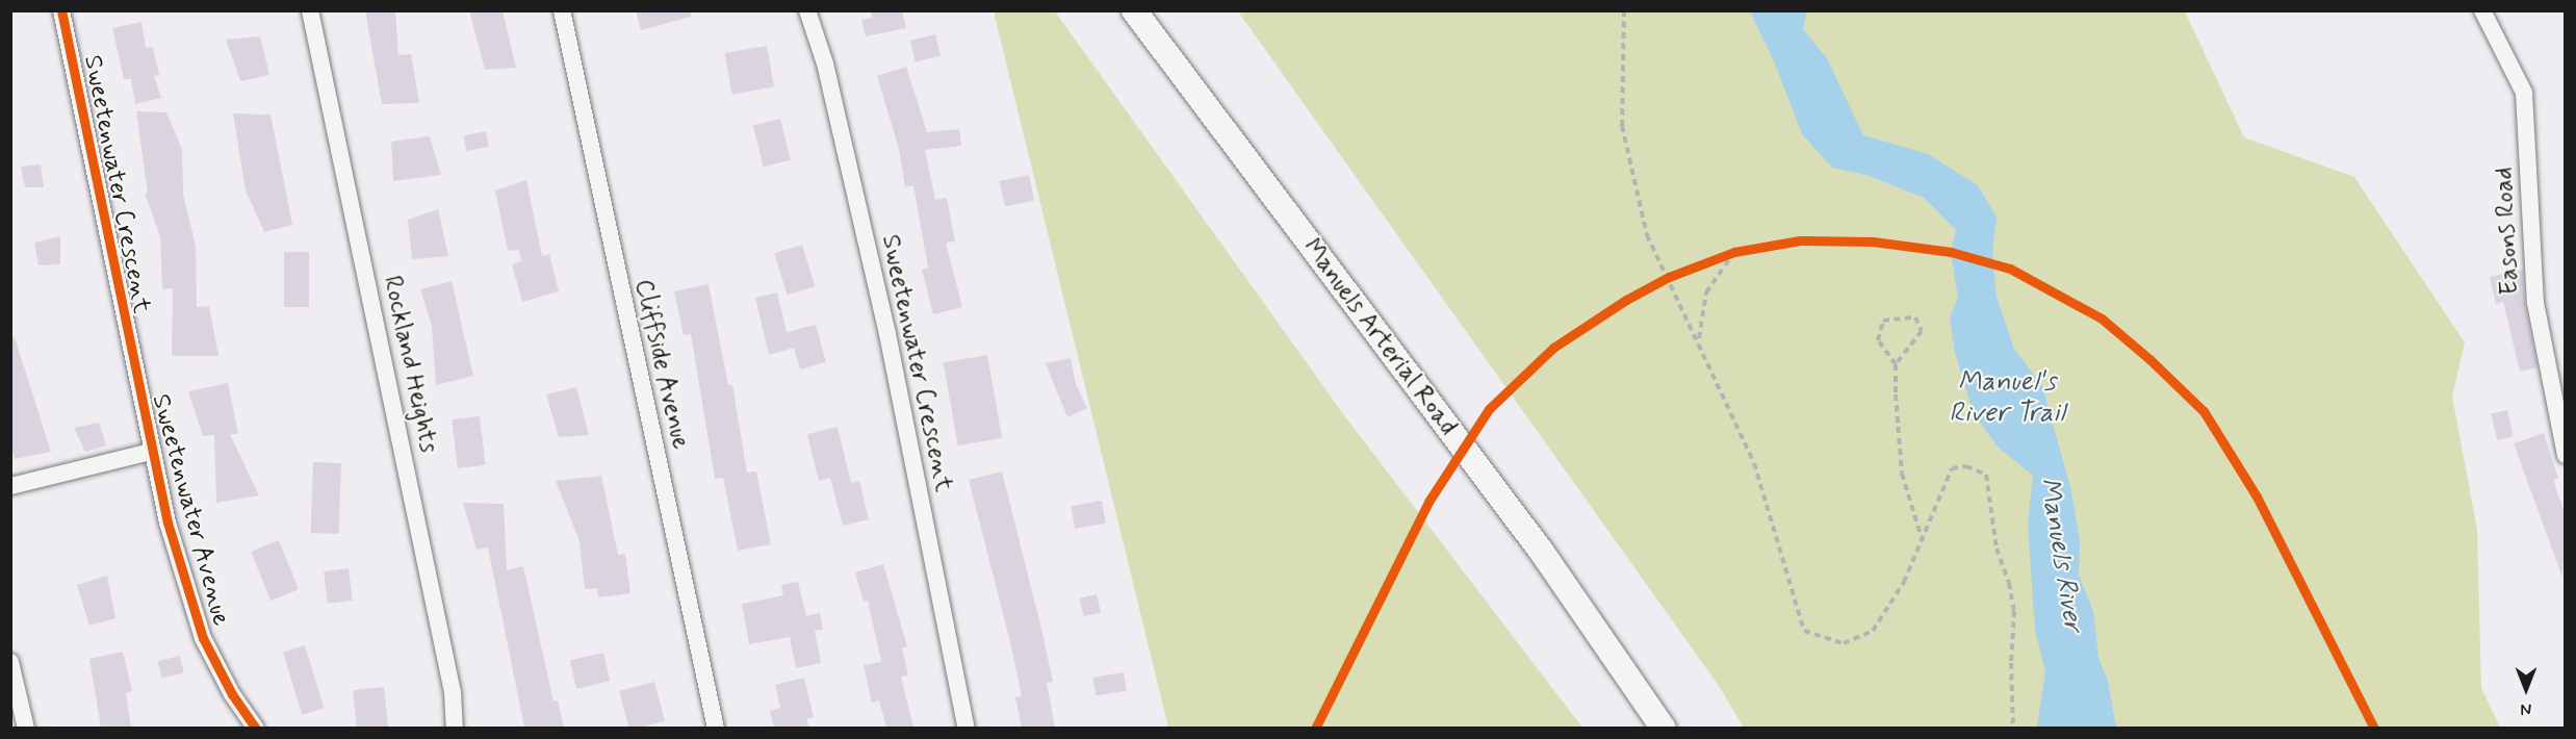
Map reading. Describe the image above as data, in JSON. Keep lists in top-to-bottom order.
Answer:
{
  "streets": {
    "main road": ["Manuels Arterial Road"],
    "street": [
      "Sweetenwater Crescent",
      "Easons Road",
      "Rockland Heights",
      "Cliffside Avenue",
      "Sweetenwater Avenue"
    ]
  },
  "crossings": [
    ["Sweetenwater Crescent", "Sweetenwater Avenue"]
  ],
  "water": ["Manuel's River Trail", "Manuels River"],
  "north": "bottom"
}
